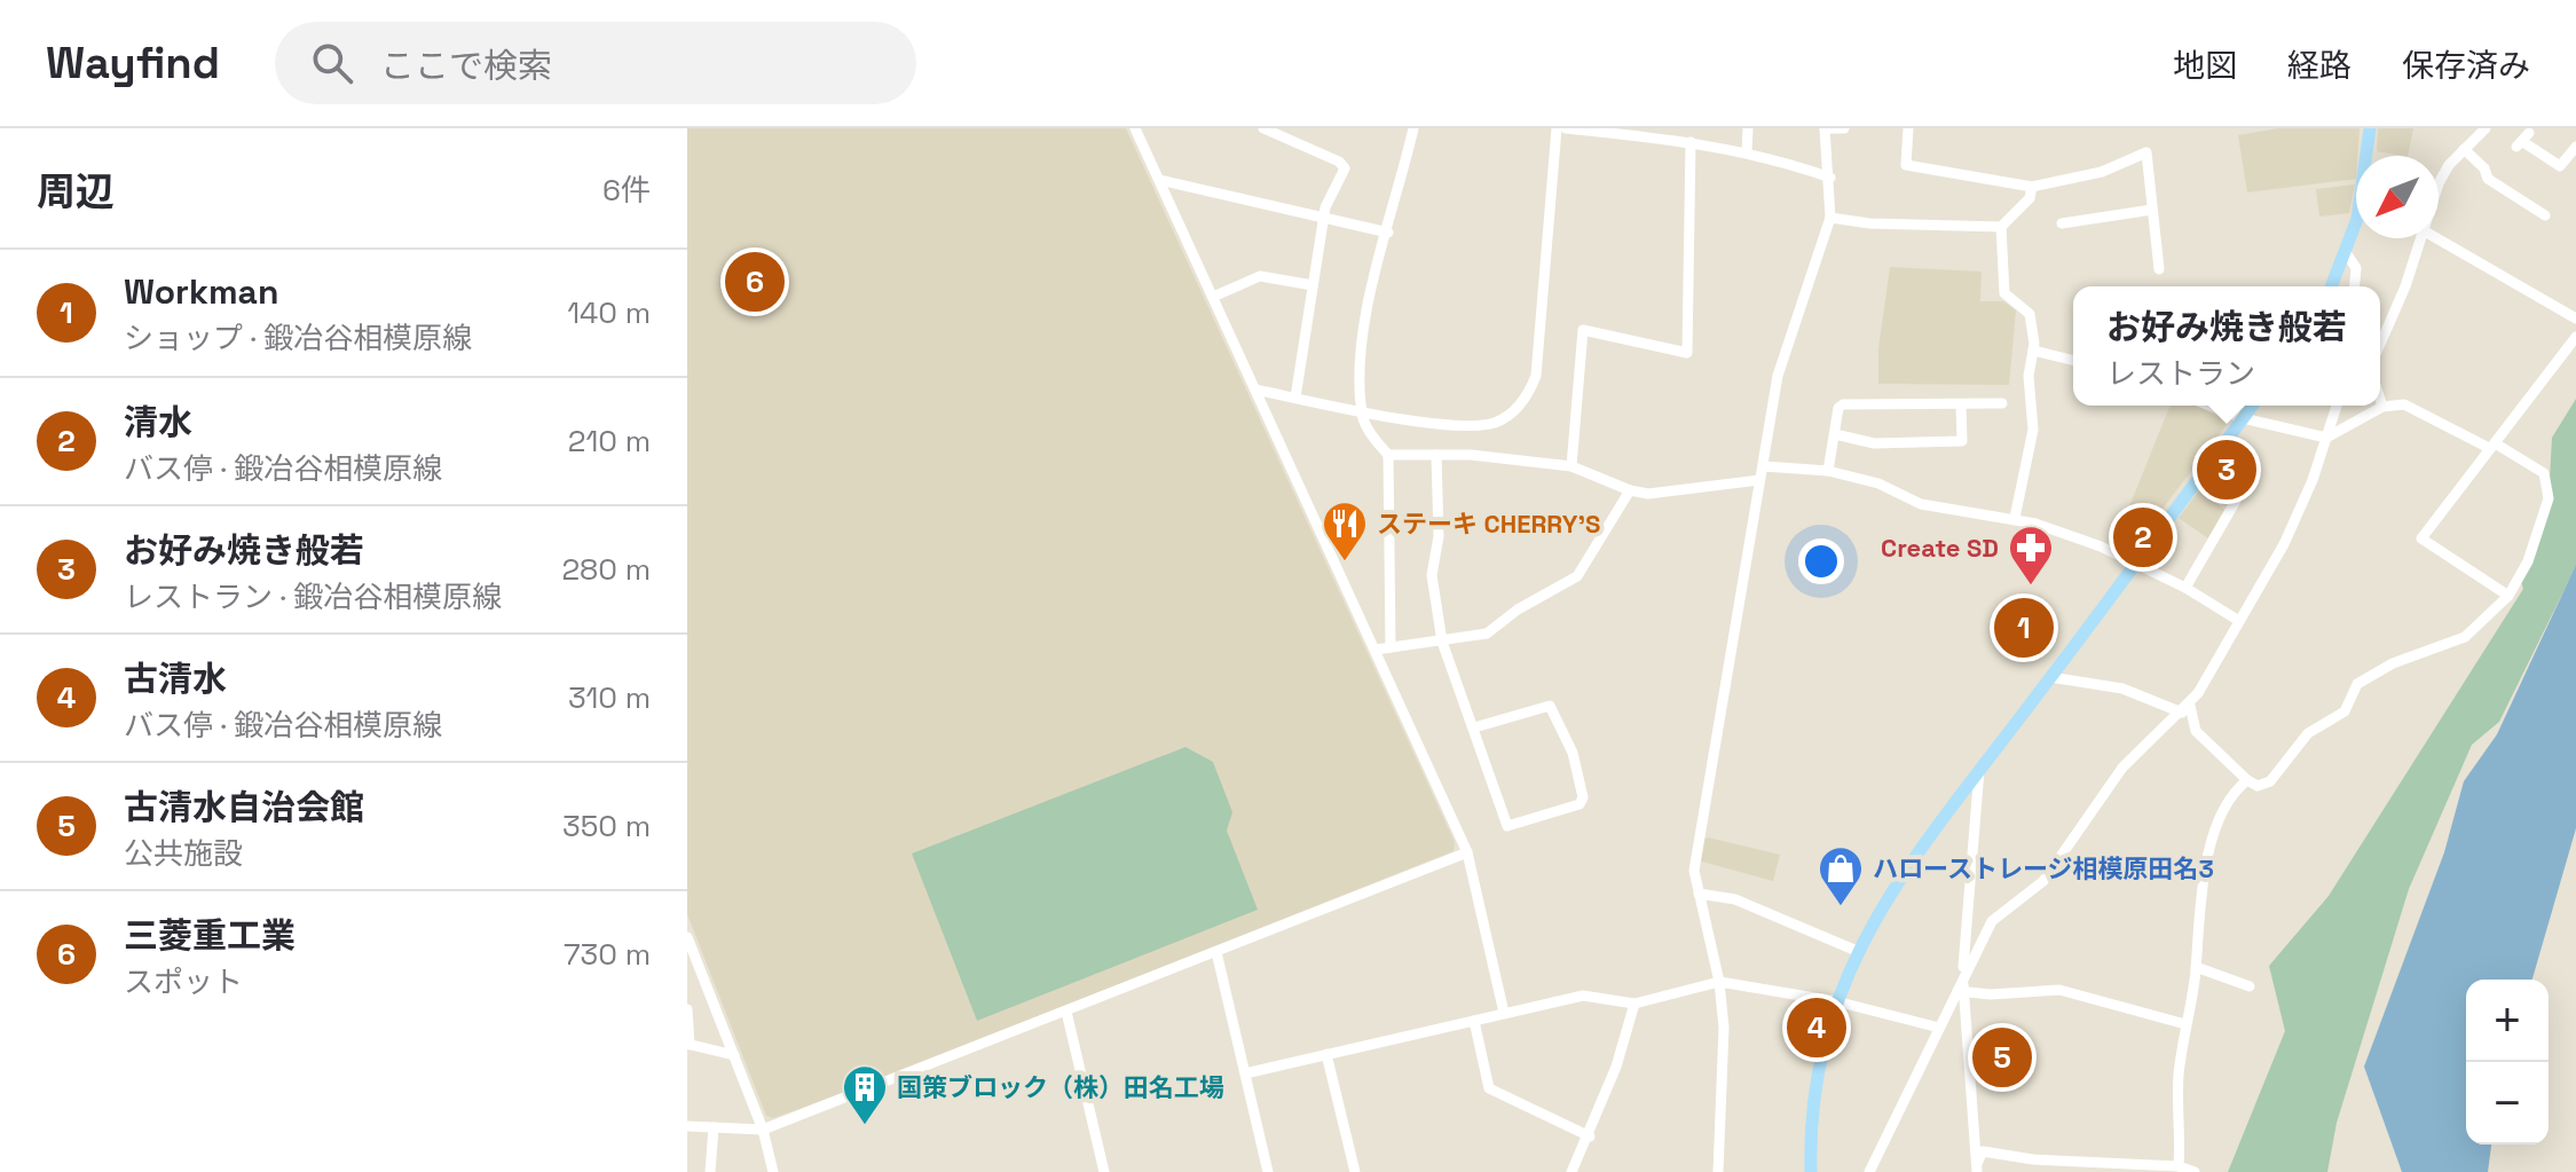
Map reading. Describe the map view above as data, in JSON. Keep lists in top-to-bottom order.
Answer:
{
  "places": {
    "restaurant": ["ステーキ CHERRY'S"],
    "pharmacy": ["Create SD"],
    "shop": ["ハローストレージ相模原田名3"],
    "building": ["国策ブロック（株）田名工場"]
  },
  "north": "bottom left",
  "page": {
    "header": "Wayfind",
    "search": "ここで検索",
    "nav": ["地図", "経路", "保存済み"],
    "heading": ["周辺", "6件"],
    "list": [
      {
        "mark": "1",
        "name": "Workman",
        "note": "ショップ · 鍛冶谷相模原線",
        "value": "140 m"
      },
      {
        "mark": "2",
        "name": "清水",
        "note": "バス停 · 鍛冶谷相模原線",
        "value": "210 m"
      },
      {
        "mark": "3",
        "name": "お好み焼き般若",
        "note": "レストラン · 鍛冶谷相模原線",
        "value": "280 m"
      },
      {
        "mark": "4",
        "name": "古清水",
        "note": "バス停 · 鍛冶谷相模原線",
        "value": "310 m"
      },
      {
        "mark": "5",
        "name": "古清水自治会館",
        "note": "公共施設",
        "value": "350 m"
      },
      {
        "mark": "6",
        "name": "三菱重工業",
        "note": "スポット",
        "value": "730 m"
      }
    ],
    "pins": [
      "6",
      "3",
      "2",
      "1",
      "4",
      "5"
    ],
    "popup": ["お好み焼き般若", "レストラン"],
    "map_buttons": ["+", "−"]
  }
}
